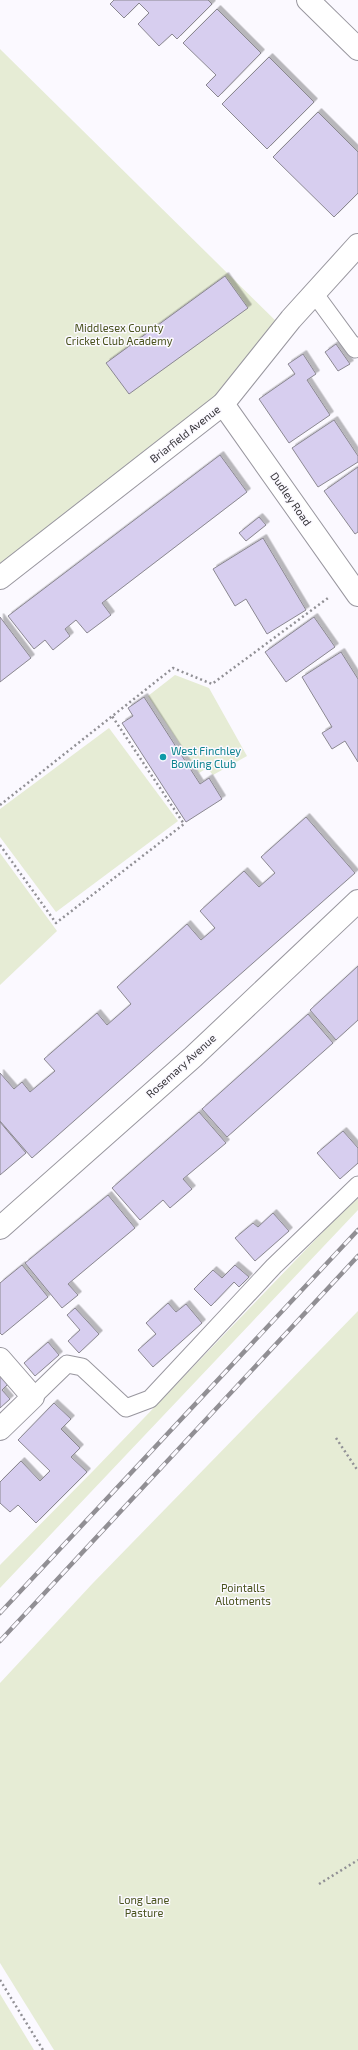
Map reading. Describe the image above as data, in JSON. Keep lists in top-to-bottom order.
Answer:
{
  "streets": {
    "street": ["Briarfield Avenue", "Dudley Road", "Rosemary Avenue"]
  },
  "crossings": [
    ["Briarfield Avenue", "Dudley Road"]
  ],
  "parks": ["Middlesex County Cricket Club Academy", "Pointalls Allotments", "Long Lane Pasture"],
  "places": ["West Finchley Bowling Club"]
}
